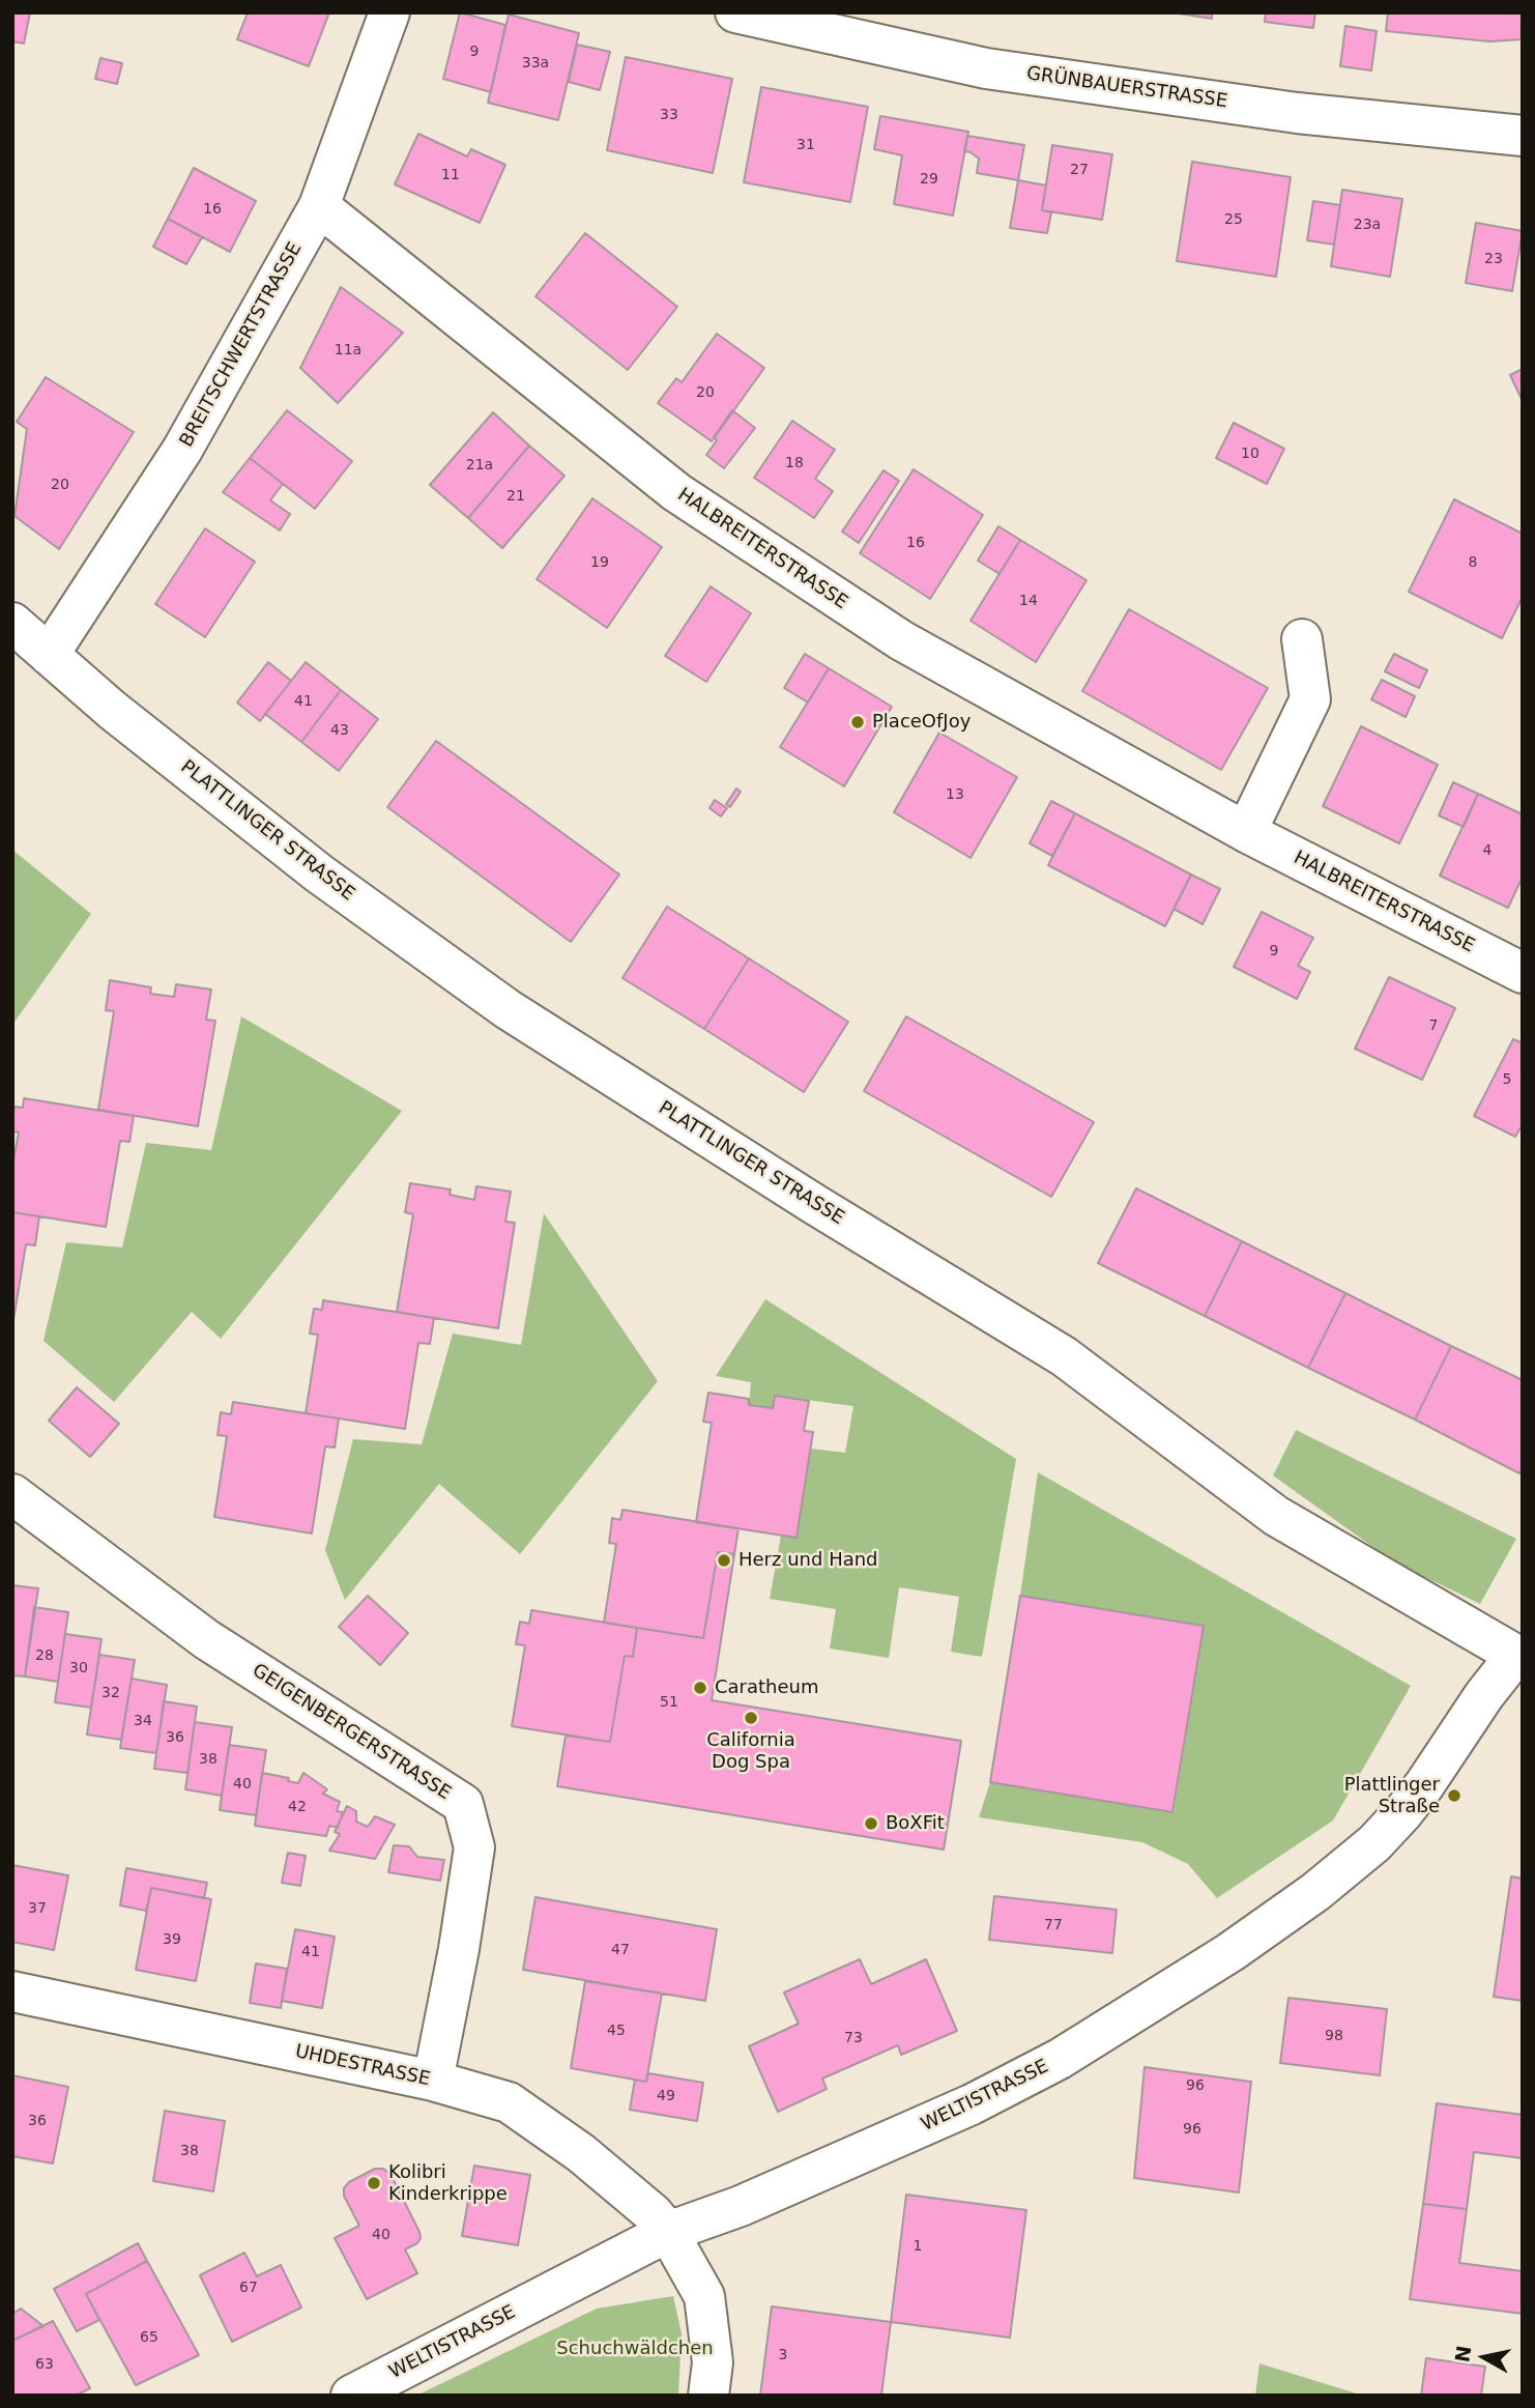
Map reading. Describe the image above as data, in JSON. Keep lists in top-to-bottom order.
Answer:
{
  "streets": {
    "street": [
      "GRÜNBAUERSTRASSE",
      "BREITSCHWERTSTRASSE",
      "HALBREITERSTRASSE",
      "PLATTLINGER STRASSE",
      "GEIGENBERGERSTRASSE",
      "UHDESTRASSE",
      "WELTISTRASSE"
    ]
  },
  "crossings": [
    ["BREITSCHWERTSTRASSE", "HALBREITERSTRASSE"],
    ["BREITSCHWERTSTRASSE", "PLATTLINGER STRASSE"],
    ["PLATTLINGER STRASSE", "WELTISTRASSE"],
    ["GEIGENBERGERSTRASSE", "UHDESTRASSE"],
    ["UHDESTRASSE", "WELTISTRASSE"]
  ],
  "parks": ["Schuchwäldchen"],
  "places": [
    "PlaceOfJoy",
    "Herz und Hand",
    "Caratheum",
    "California Dog Spa",
    "Plattlinger Straße",
    "BoXFit",
    "Kolibri Kinderkrippe"
  ],
  "house_numbers": [
    "9",
    "33a",
    "33",
    "31",
    "27",
    "11",
    "29",
    "16",
    "25",
    "23a",
    "23",
    "11a",
    "20",
    "10",
    "18",
    "21a",
    "20",
    "21",
    "16",
    "19",
    "8",
    "14",
    "41",
    "43",
    "13",
    "4",
    "9",
    "7",
    "5",
    "28",
    "30",
    "32",
    "51",
    "34",
    "36",
    "38",
    "40",
    "42",
    "37",
    "77",
    "39",
    "47",
    "41",
    "45",
    "98",
    "73",
    "96",
    "49",
    "36",
    "96",
    "38",
    "40",
    "1",
    "67",
    "65",
    "3",
    "63"
  ],
  "north": "left"
}
